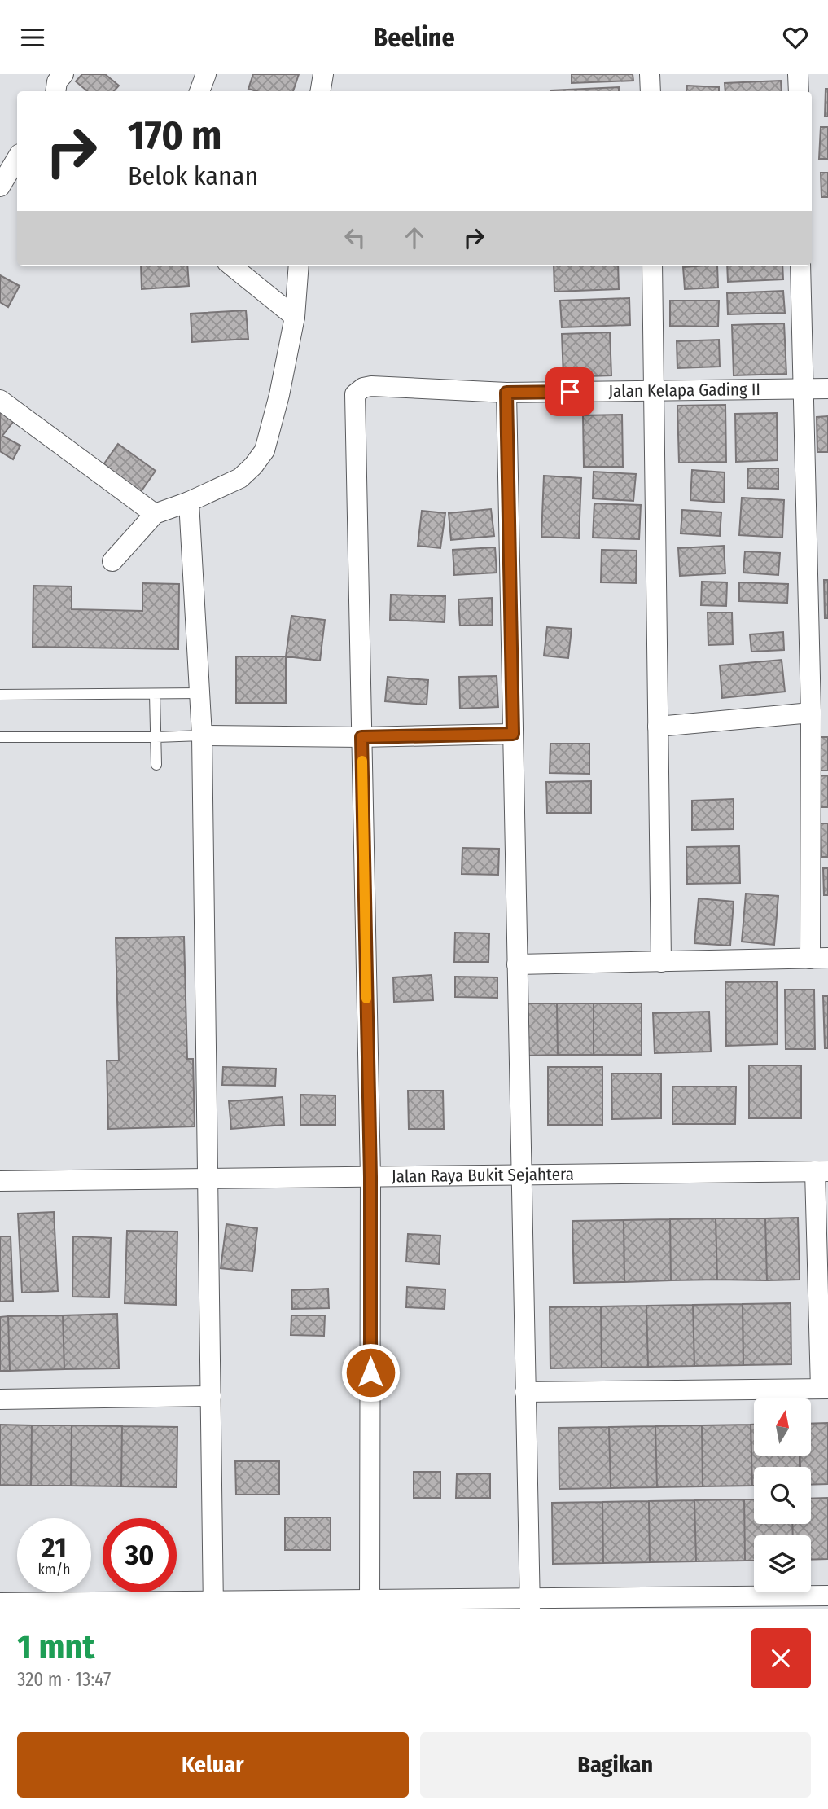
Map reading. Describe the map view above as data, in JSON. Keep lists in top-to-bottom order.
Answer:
{
  "streets": {
    "street": ["Jalan Kelapa Gading II", "Jalan Raya Bukit Sejahtera"]
  },
  "north": "top",
  "page": {
    "header": "Beeline",
    "turn": ["170 m", "Belok kanan"],
    "speed": "21 km/h",
    "limit": "30",
    "heading": ["1 mnt", "320 m · 13:47"],
    "buttons": ["Keluar", "Bagikan"]
  }
}
